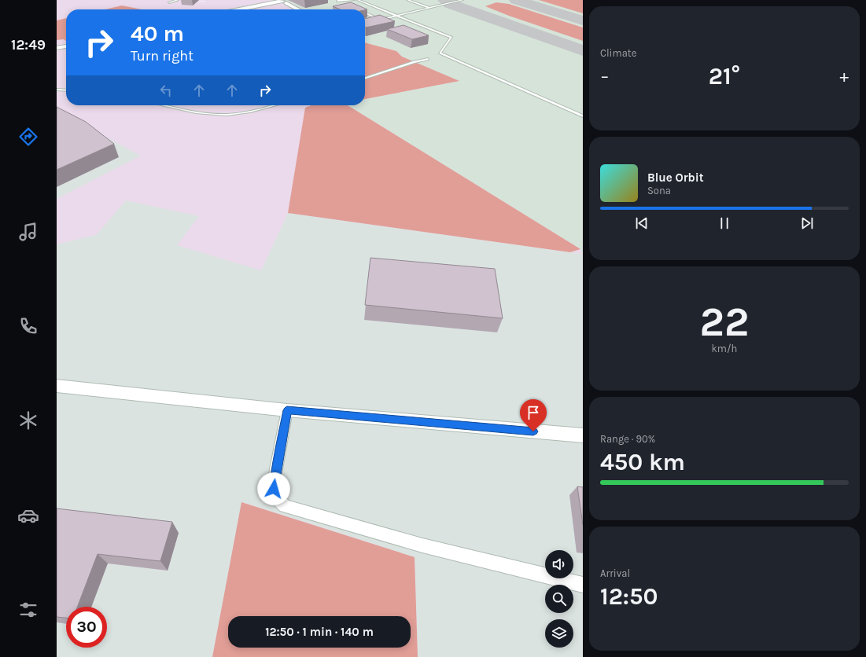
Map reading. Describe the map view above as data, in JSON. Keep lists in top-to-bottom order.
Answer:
{
  "page": {
    "tabs": "12:49",
    "tile": [
      "Climate",
      ["22", "km/h"],
      ["Range · 90%", "450 km"],
      ["Arrival", "12:50"]
    ],
    "turn": ["40 m", "Turn right"],
    "heat": ["−", "21°", "+"],
    "song": ["Blue Orbit", "Sona"],
    "limit": "30",
    "trip": "12:50 · 1 min · 140 m"
  }
}
